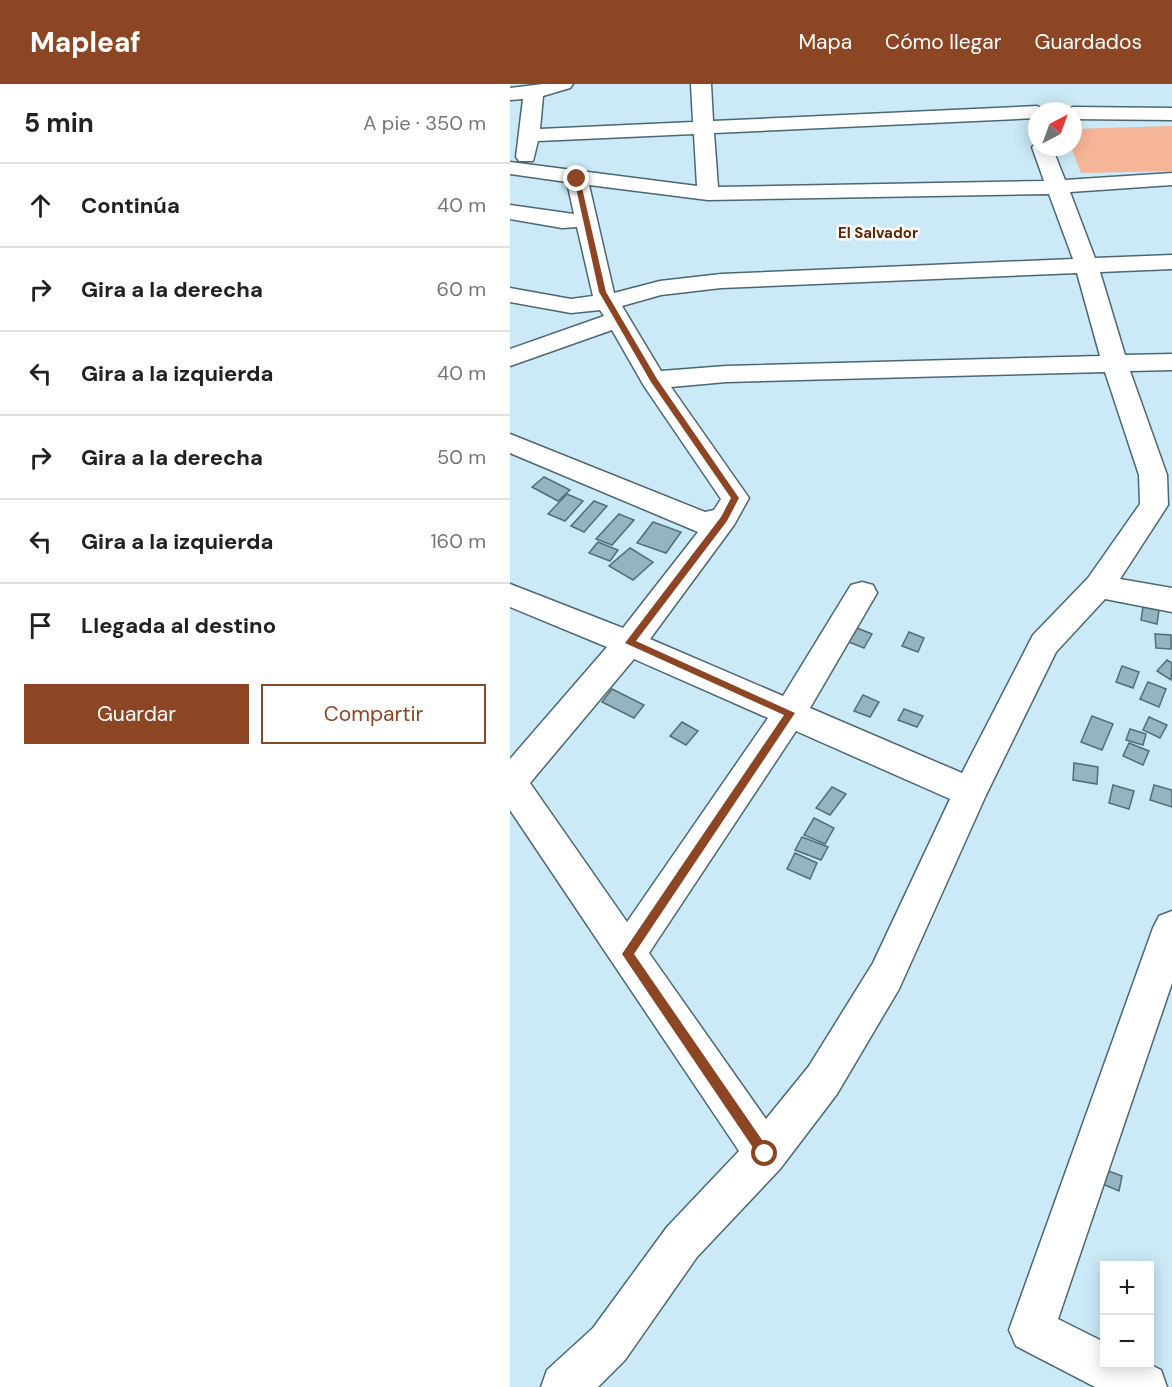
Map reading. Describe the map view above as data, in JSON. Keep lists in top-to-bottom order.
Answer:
{
  "districts": ["El Salvador"],
  "north": "top right",
  "page": {
    "header": "Mapleaf",
    "nav": ["Mapa", "Cómo llegar", "Guardados"],
    "heading": ["5 min", "A pie · 350 m"],
    "list": [
      ["Continúa", "40 m"],
      ["Gira a la derecha", "60 m"],
      ["Gira a la izquierda", "40 m"],
      ["Gira a la derecha", "50 m"],
      ["Gira a la izquierda", "160 m"],
      "Llegada al destino"
    ],
    "buttons": ["Guardar", "Compartir"],
    "map_buttons": ["+", "−"]
  }
}
